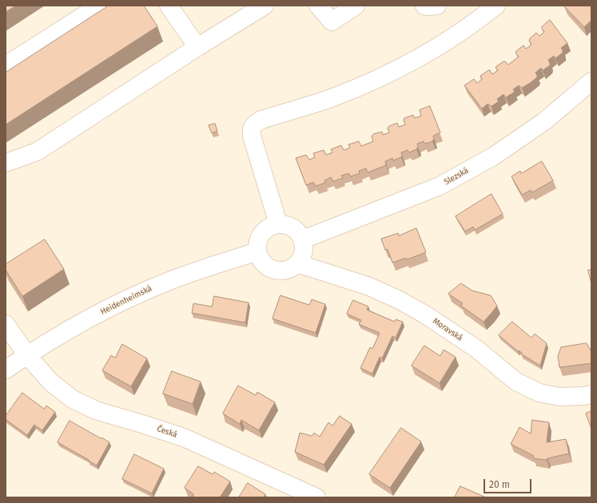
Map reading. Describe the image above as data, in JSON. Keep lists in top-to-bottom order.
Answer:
{
  "streets": {
    "street": [
      "Slezská",
      "Heidenheimská",
      "Moravská",
      "Česká"
    ]
  },
  "crossings": [
    ["Slezská", "Heidenheimská"],
    ["Slezská", "Moravská"],
    ["Heidenheimská", "Moravská"],
    ["Heidenheimská", "Česká"]
  ],
  "scale_bar": "20 m"
}
